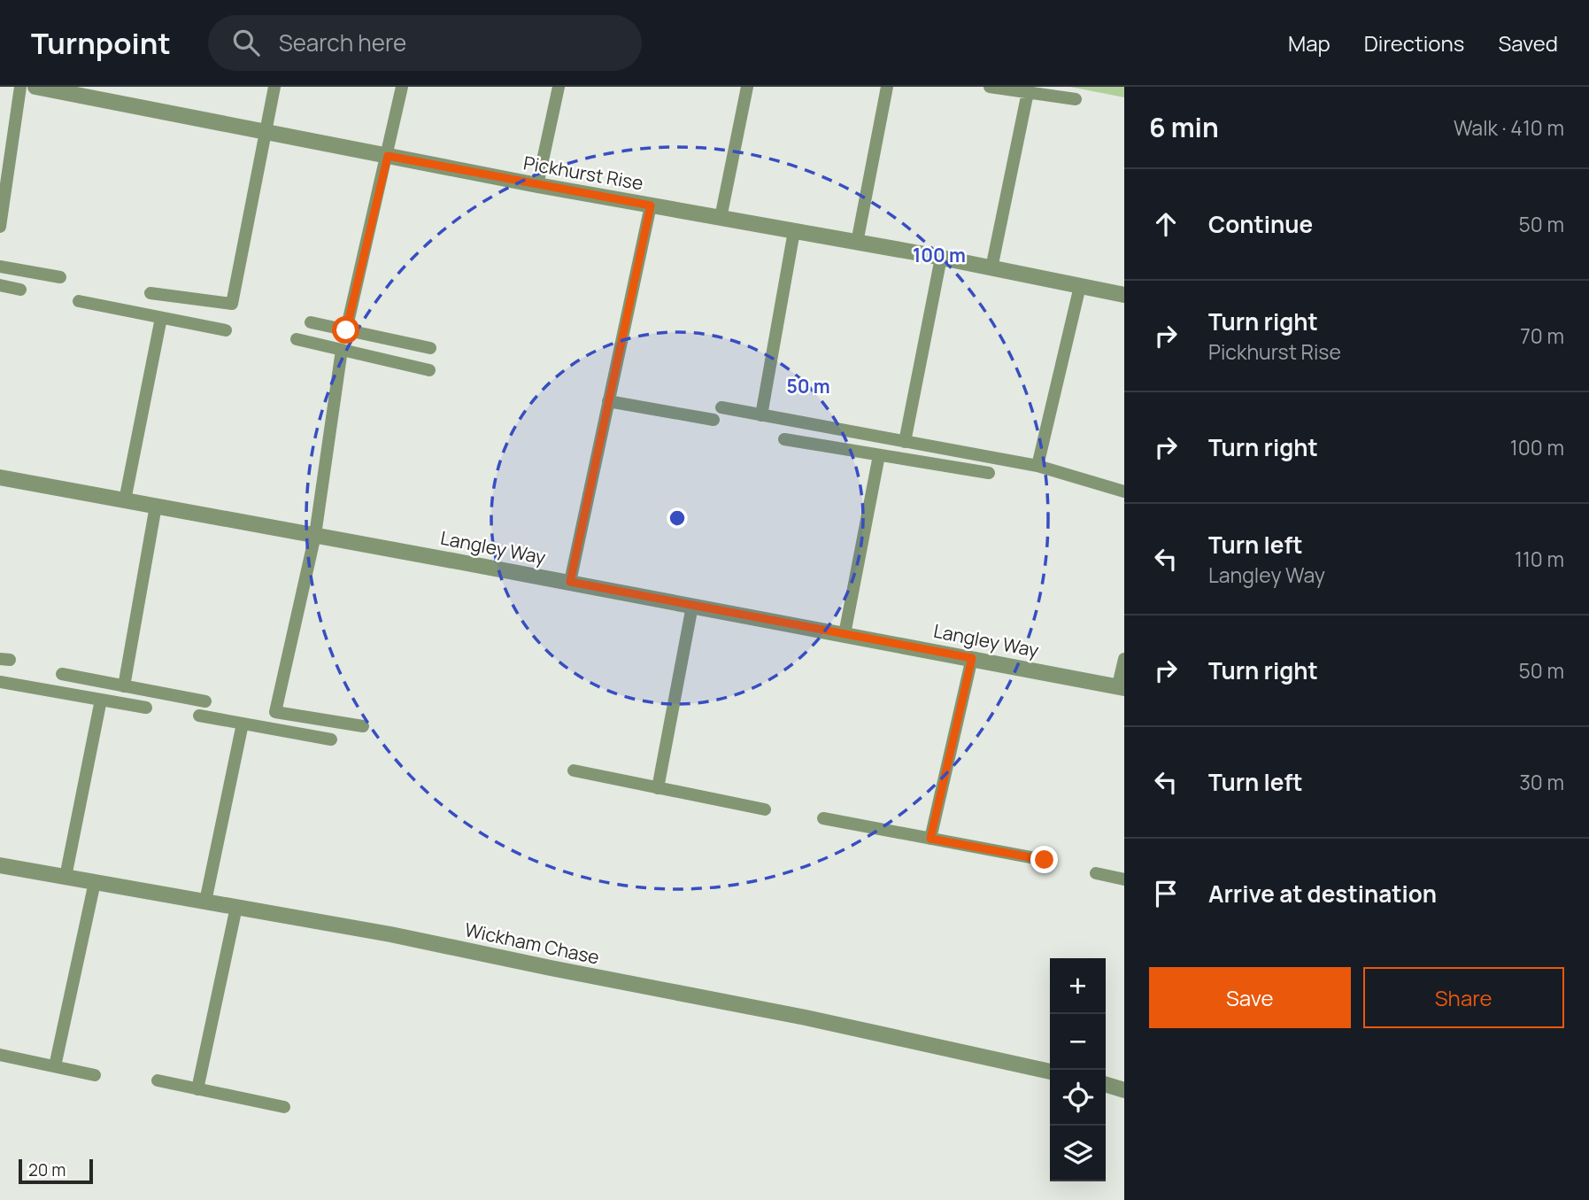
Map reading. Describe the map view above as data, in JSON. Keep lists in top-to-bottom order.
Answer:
{
  "streets": {
    "street": ["Pickhurst Rise", "Langley Way", "Wickham Chase"]
  },
  "scale_bar": "20 m",
  "page": {
    "header": "Turnpoint",
    "search": "Search here",
    "nav": ["Map", "Directions", "Saved"],
    "heading": ["6 min", "Walk · 410 m"],
    "list": [
      ["Continue", "50 m"],
      ["Turn right", "Pickhurst Rise", "70 m"],
      ["Turn right", "100 m"],
      ["Turn left", "Langley Way", "110 m"],
      ["Turn right", "50 m"],
      ["Turn left", "30 m"],
      "Arrive at destination"
    ],
    "buttons": ["Save", "Share"],
    "map_buttons": ["+", "−"],
    "scale": "20 m"
  },
  "rings": ["100 m", "50 m"]
}
